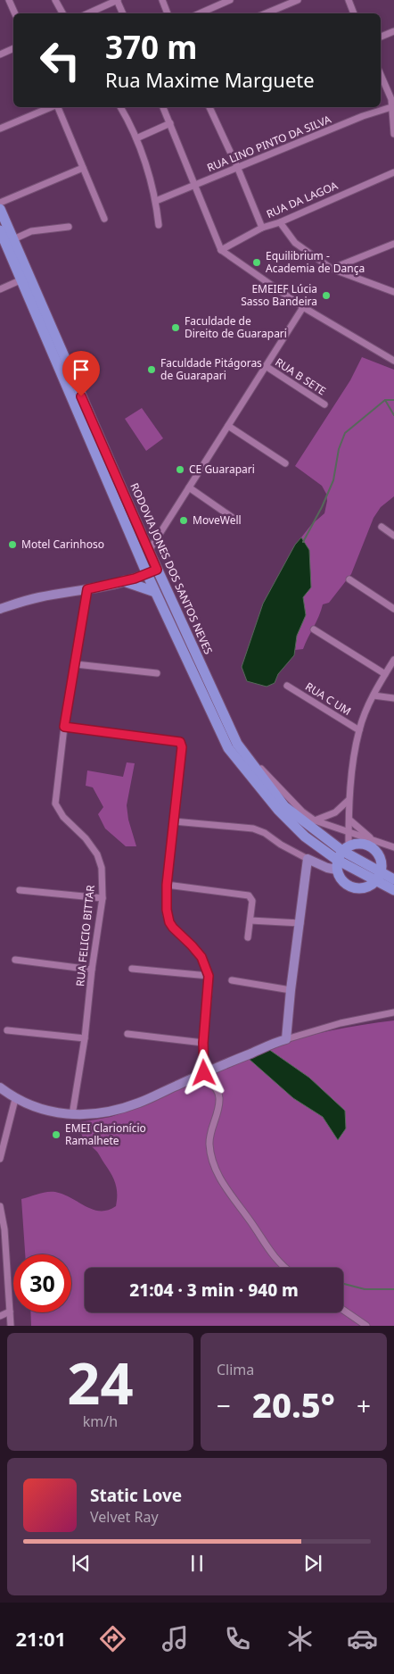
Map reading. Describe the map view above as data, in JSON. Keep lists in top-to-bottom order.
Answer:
{
  "streets": {
    "main road": ["RODOVIA JONES DOS SANTOS NEVES"],
    "street": [
      "RUA LINO PINTO DA SILVA",
      "RUA DA LAGOA",
      "RUA B SETE",
      "RUA C UM",
      "RUA FELICIO BITTAR"
    ]
  },
  "places": [
    "Equilibrium - Academia de Dança",
    "EMEIEF Lúcia Sasso Bandeira",
    "Faculdade de Direito de Guarapari",
    "Faculdade Pitágoras de Guarapari",
    "CE Guarapari",
    "MoveWell",
    "Motel Carinhoso",
    "EMEI Clarionício Ramalhete"
  ],
  "page": {
    "turn": ["370 m", "Rua Maxime Marguete"],
    "limit": "30",
    "trip": "21:04 · 3 min · 940 m",
    "tile": [
      ["24", "km/h"],
      "Clima"
    ],
    "heat": ["−", "20.5°", "+"],
    "song": ["Static Love", "Velvet Ray"],
    "tabs": "21:01"
  }
}
